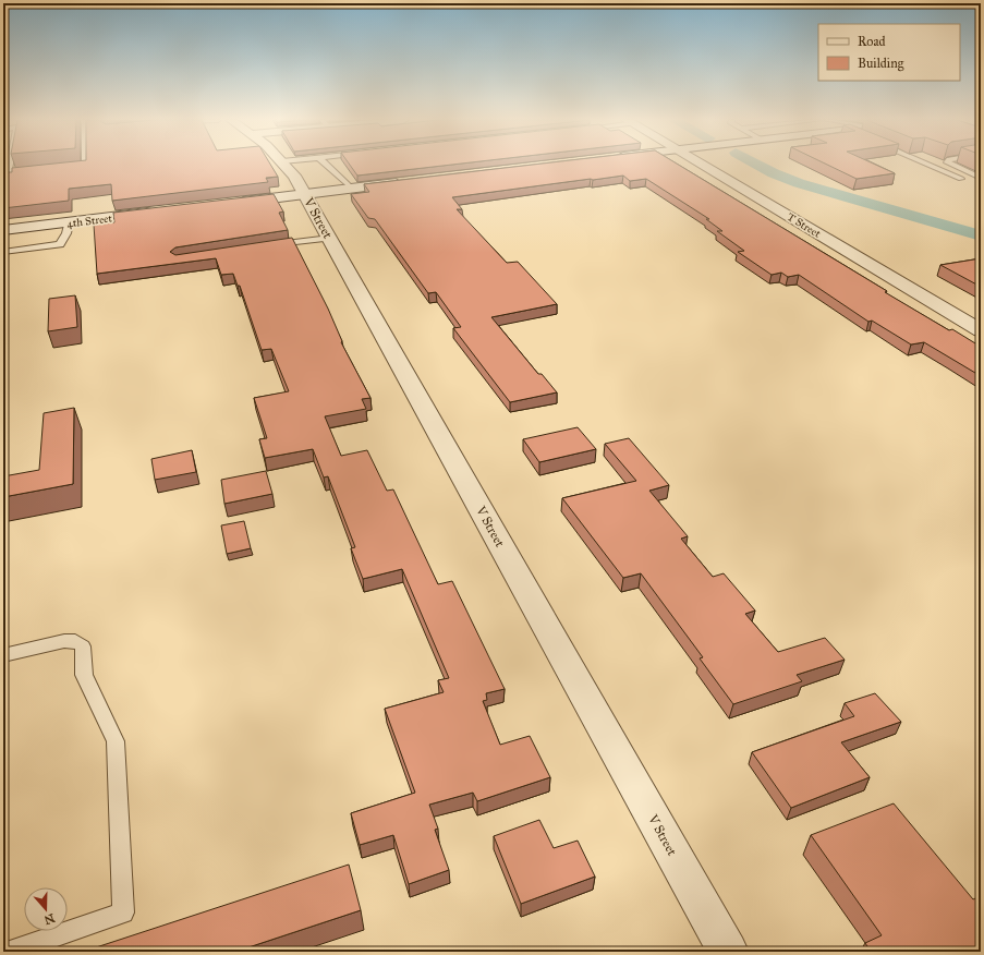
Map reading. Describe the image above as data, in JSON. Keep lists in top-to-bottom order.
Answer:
{
  "streets": {
    "street": ["V Street", "4th Street", "T Street"]
  },
  "legend": ["Road", "Building"],
  "north": "bottom"
}
